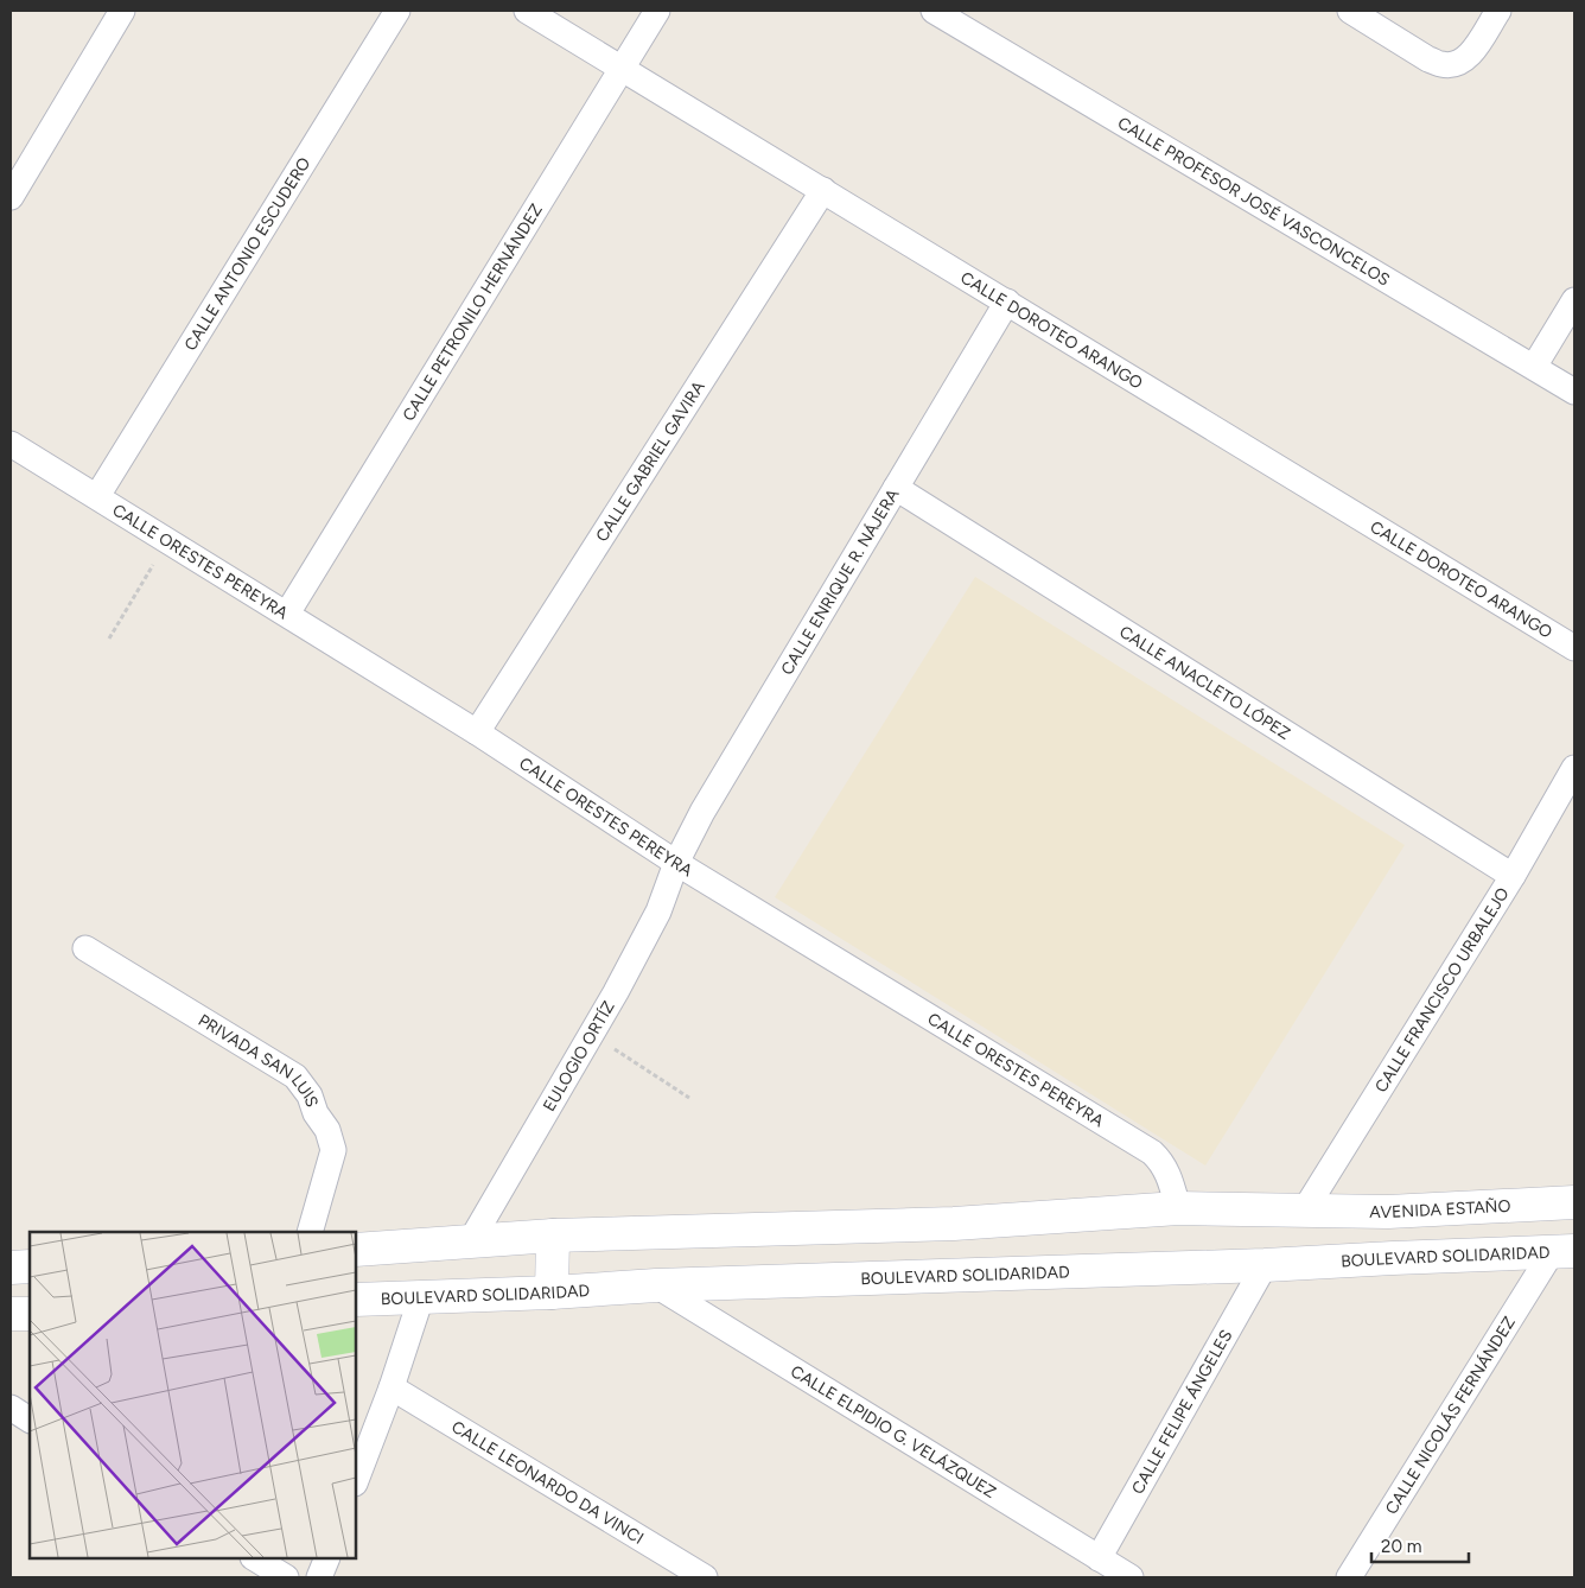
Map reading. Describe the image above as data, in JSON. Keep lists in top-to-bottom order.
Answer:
{
  "streets": {
    "main road": ["AVENIDA ESTAÑO", "BOULEVARD SOLIDARIDAD"],
    "street": [
      "CALLE PROFESOR JOSÉ VASCONCELOS",
      "CALLE ANTONIO ESCUDERO",
      "CALLE PETRONILO HERNÁNDEZ",
      "CALLE DOROTEO ARANGO",
      "CALLE GABRIEL GAVIRA",
      "CALLE ORESTES PEREYRA",
      "CALLE ENRIQUE R. NÁJERA",
      "CALLE ANACLETO LÓPEZ",
      "CALLE FRANCISCO URBALEJO",
      "EULOGIO ORTÍZ",
      "PRIVADA SAN LUIS",
      "CALLE FELIPE ÁNGELES",
      "CALLE NICOLÁS FERNÁNDEZ",
      "CALLE ELPIDIO G. VELÁZQUEZ",
      "CALLE LEONARDO DA VINCI"
    ]
  },
  "crossings": [
    ["CALLE ANTONIO ESCUDERO", "CALLE ORESTES PEREYRA"],
    ["CALLE PETRONILO HERNÁNDEZ", "CALLE DOROTEO ARANGO"],
    ["CALLE PETRONILO HERNÁNDEZ", "CALLE ORESTES PEREYRA"],
    ["CALLE DOROTEO ARANGO", "CALLE GABRIEL GAVIRA"],
    ["CALLE DOROTEO ARANGO", "CALLE ENRIQUE R. NÁJERA"],
    ["CALLE GABRIEL GAVIRA", "CALLE ORESTES PEREYRA"],
    ["CALLE ORESTES PEREYRA", "CALLE ENRIQUE R. NÁJERA"],
    ["CALLE ORESTES PEREYRA", "EULOGIO ORTÍZ"],
    ["CALLE ENRIQUE R. NÁJERA", "CALLE ANACLETO LÓPEZ"],
    ["CALLE ENRIQUE R. NÁJERA", "EULOGIO ORTÍZ"],
    ["CALLE ANACLETO LÓPEZ", "CALLE FRANCISCO URBALEJO"],
    ["CALLE FRANCISCO URBALEJO", "AVENIDA ESTAÑO"],
    ["BOULEVARD SOLIDARIDAD", "CALLE FELIPE ÁNGELES"],
    ["BOULEVARD SOLIDARIDAD", "CALLE NICOLÁS FERNÁNDEZ"],
    ["BOULEVARD SOLIDARIDAD", "CALLE ELPIDIO G. VELÁZQUEZ"],
    ["CALLE FELIPE ÁNGELES", "CALLE ELPIDIO G. VELÁZQUEZ"]
  ],
  "scale_bar": "20 m"
}
